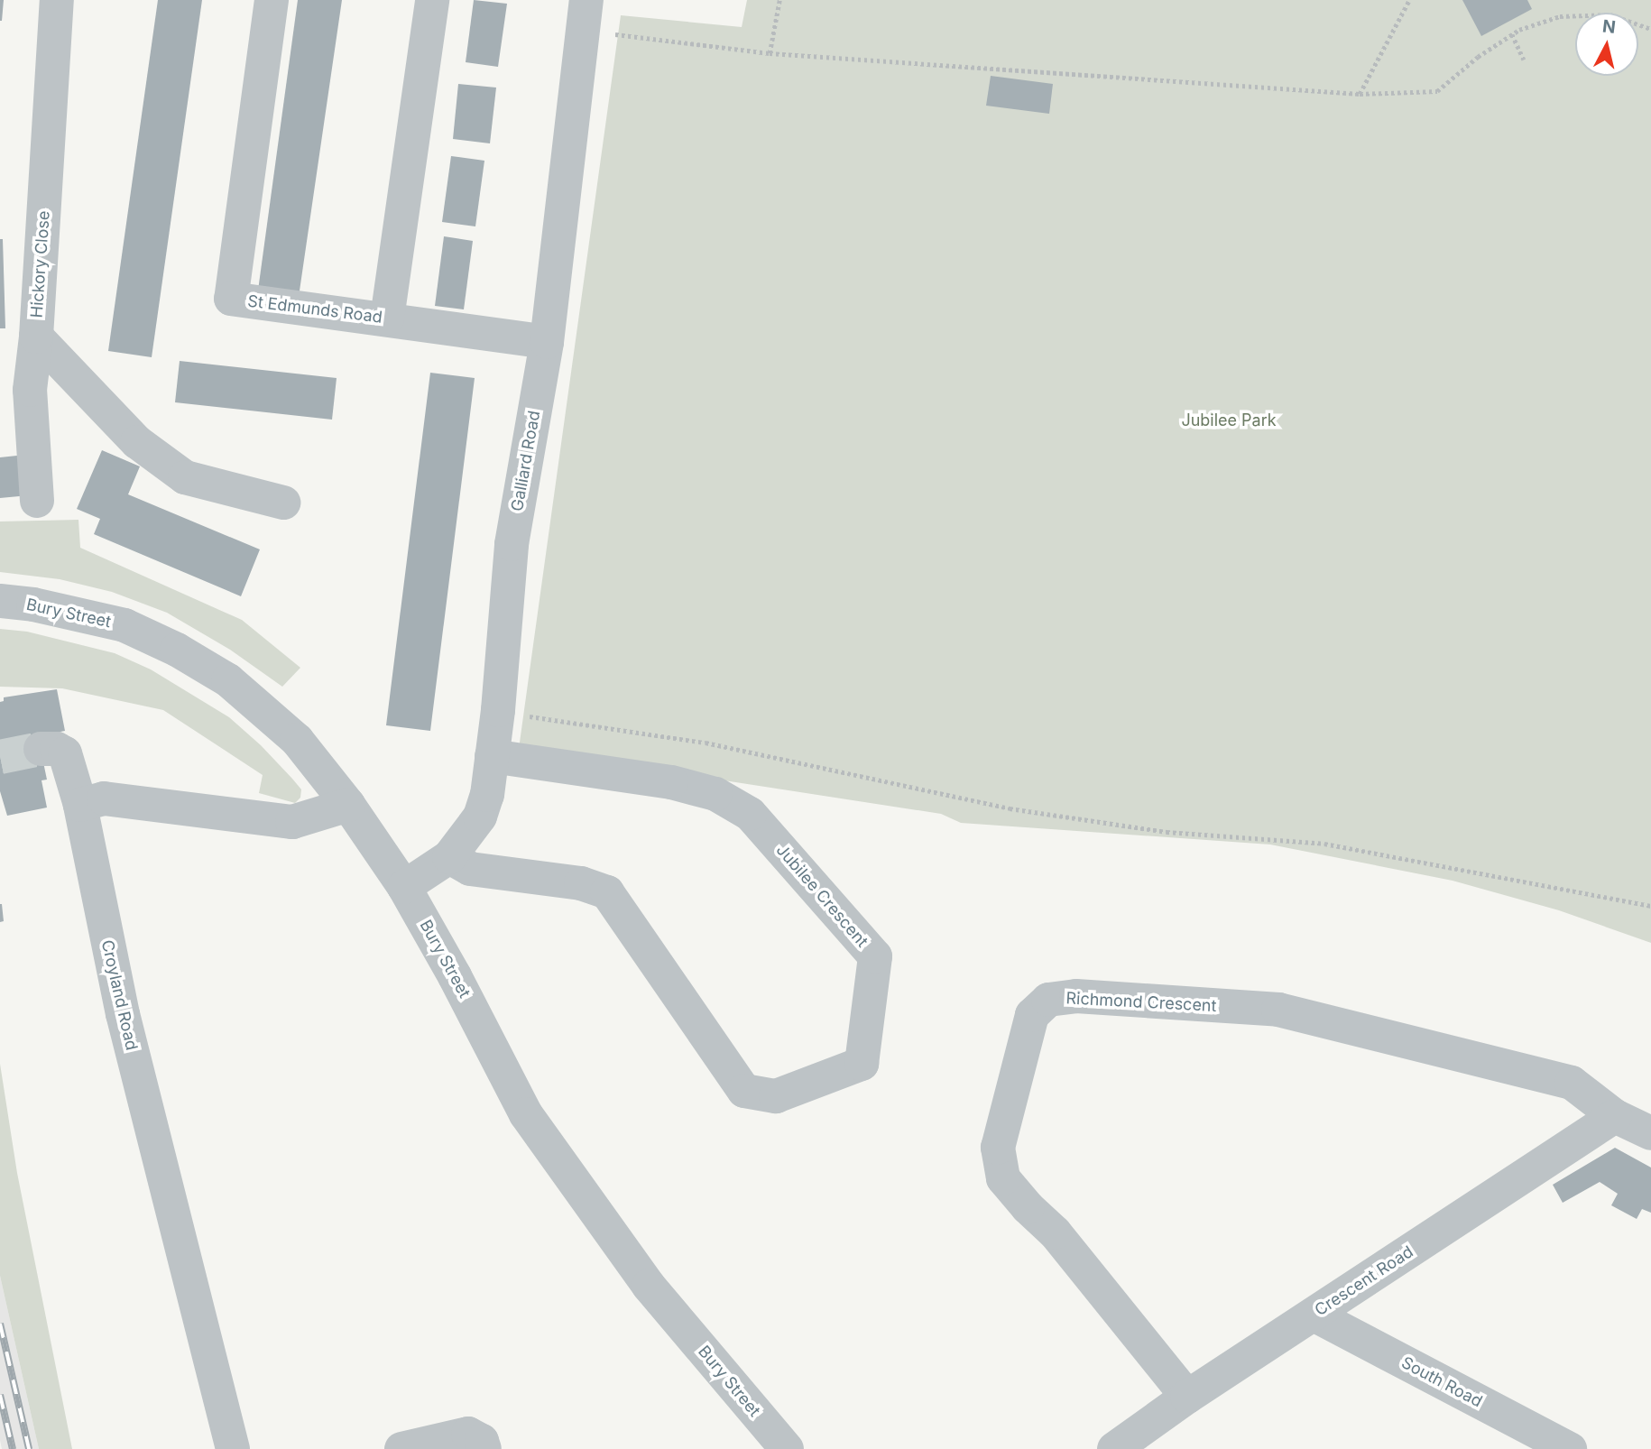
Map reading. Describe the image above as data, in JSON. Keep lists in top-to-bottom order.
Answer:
{
  "streets": {
    "street": [
      "Hickory Close",
      "St Edmunds Road",
      "Galliard Road",
      "Bury Street",
      "Jubilee Crescent",
      "Croyland Road",
      "Richmond Crescent",
      "Crescent Road",
      "South Road"
    ]
  },
  "crossings": [
    ["St Edmunds Road", "Galliard Road"],
    ["Galliard Road", "Bury Street"],
    ["Galliard Road", "Jubilee Crescent"],
    ["Richmond Crescent", "Crescent Road"],
    ["Crescent Road", "South Road"]
  ],
  "parks": ["Jubilee Park"],
  "north": "top"
}
